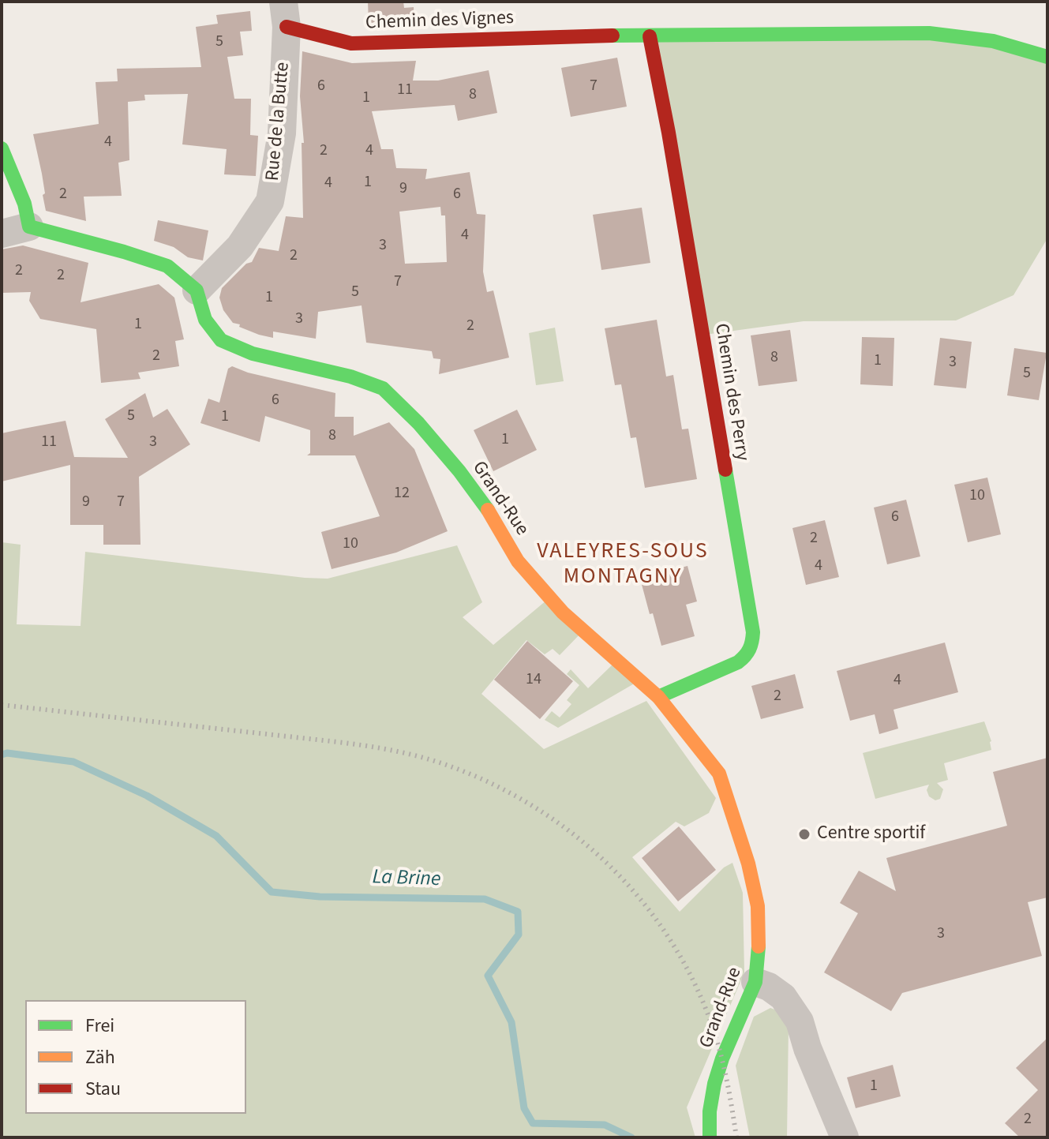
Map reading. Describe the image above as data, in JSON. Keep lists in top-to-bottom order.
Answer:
{
  "streets": {
    "street": [
      "Chemin des Vignes",
      "Rue de la Butte",
      "Chemin des Perry",
      "Grand-Rue"
    ]
  },
  "crossings": [
    ["Chemin des Vignes", "Rue de la Butte"],
    ["Chemin des Vignes", "Chemin des Perry"],
    ["Rue de la Butte", "Grand-Rue"],
    ["Chemin des Perry", "Grand-Rue"]
  ],
  "districts": ["VALEYRES-SOUS MONTAGNY"],
  "water": ["La Brine"],
  "places": ["Centre sportif"],
  "house_numbers": [
    "5",
    "6",
    "7",
    "11",
    "8",
    "1",
    "4",
    "2",
    "4",
    "1",
    "4",
    "9",
    "2",
    "6",
    "4",
    "3",
    "2",
    "2",
    "2",
    "7",
    "5",
    "1",
    "3",
    "1",
    "2",
    "2",
    "8",
    "1",
    "3",
    "5",
    "6",
    "5",
    "1",
    "8",
    "1",
    "11",
    "3",
    "12",
    "10",
    "9",
    "7",
    "6",
    "2",
    "10",
    "4",
    "14",
    "4",
    "2",
    "3",
    "1",
    "2"
  ],
  "legend": ["Frei", "Zäh", "Stau"]
}
